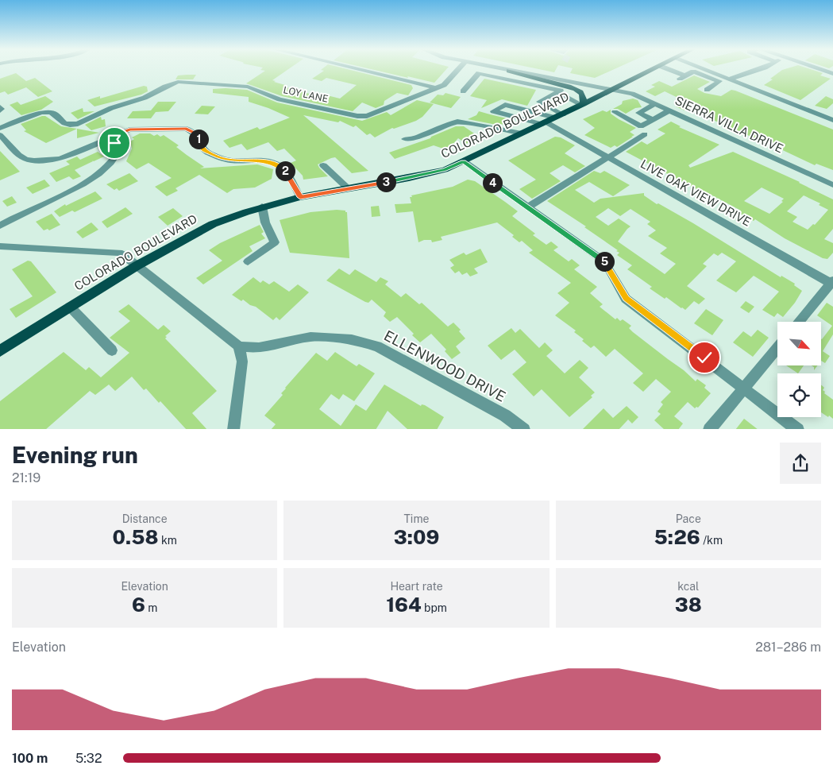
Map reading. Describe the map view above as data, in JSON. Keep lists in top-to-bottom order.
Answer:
{
  "streets": {
    "main road": ["COLORADO BOULEVARD"],
    "street": [
      "LOY LANE",
      "SIERRA VILLA DRIVE",
      "LIVE OAK VIEW DRIVE",
      "ELLENWOOD DRIVE"
    ]
  },
  "crossings": [
    ["SIERRA VILLA DRIVE", "COLORADO BOULEVARD"],
    ["COLORADO BOULEVARD", "LIVE OAK VIEW DRIVE"]
  ],
  "north": "bottom right",
  "page": {
    "pins": [
      "1",
      "2",
      "3",
      "4",
      "5"
    ],
    "heading": ["Evening run", "21:19"],
    "stats": [
      ["Distance", "0.58 km"],
      ["Time", "3:09"],
      ["Pace", "5:26 /km"],
      ["Elevation", "6 m"],
      ["Heart rate", "164 bpm"],
      ["kcal", "38"]
    ],
    "chart": ["Elevation", "281–286 m"],
    "list": [
      {
        "name": "100 m",
        "note": "5:32"
      }
    ]
  }
}
